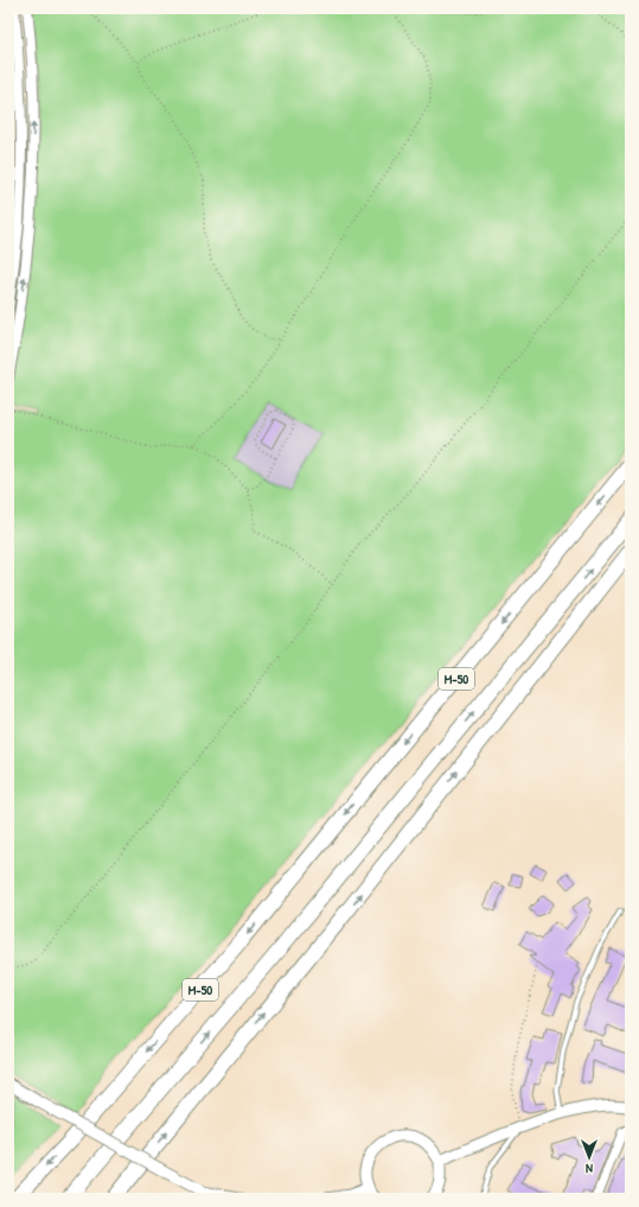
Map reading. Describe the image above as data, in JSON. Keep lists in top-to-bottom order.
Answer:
{
  "streets": {
    "highway": ["M-50"]
  },
  "north": "bottom"
}
